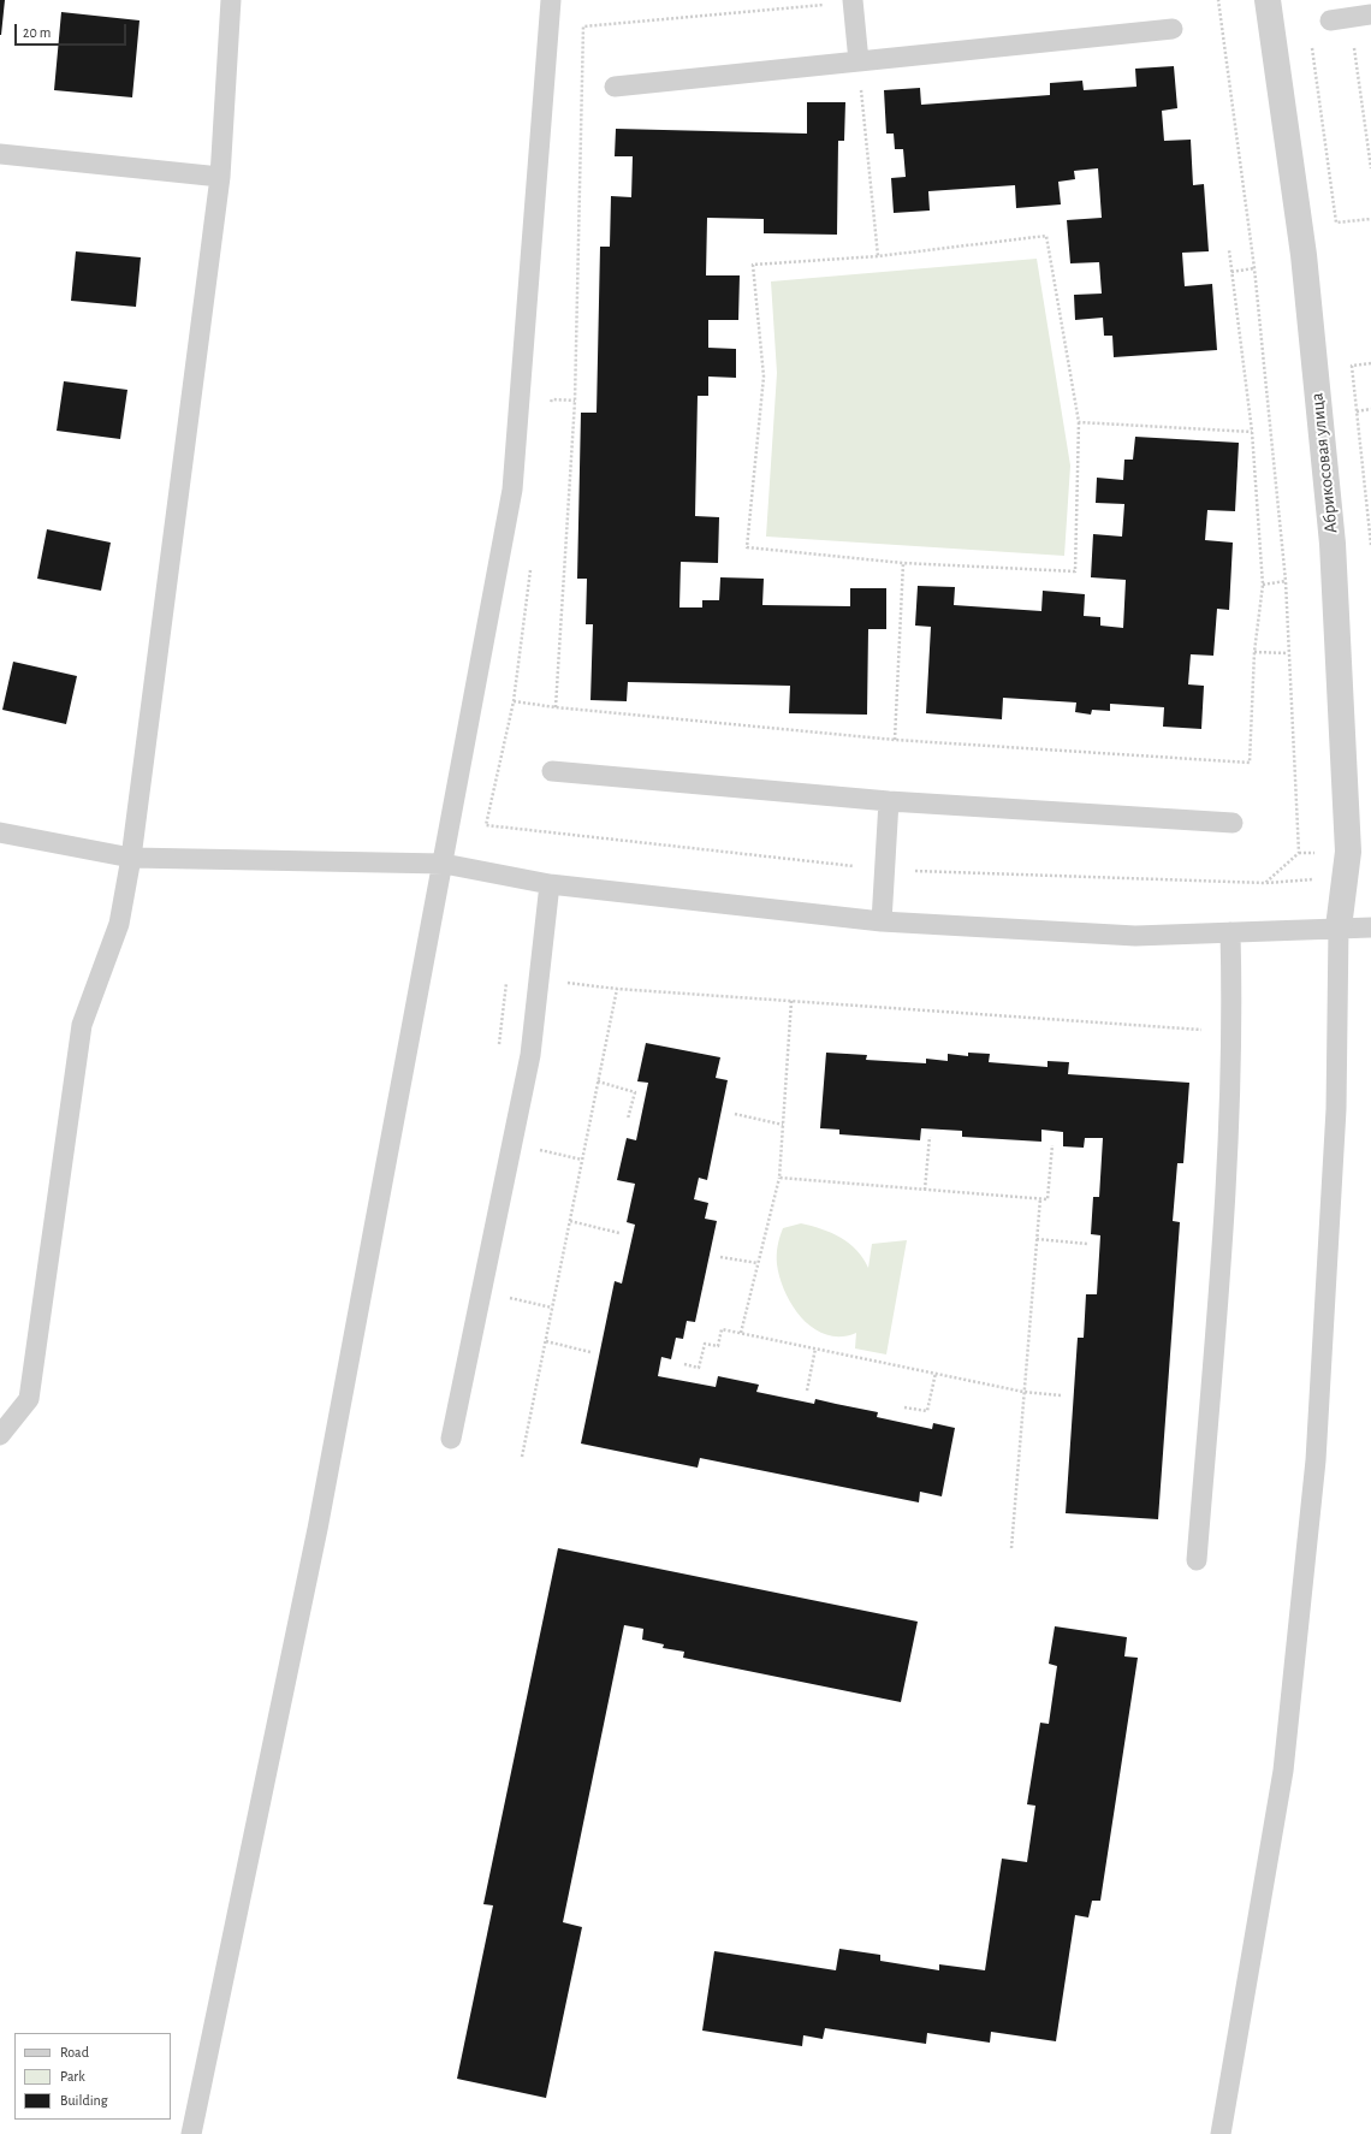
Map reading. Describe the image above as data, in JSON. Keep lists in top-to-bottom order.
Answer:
{
  "streets": {
    "street": ["Абрикосовая улица"]
  },
  "legend": ["Road", "Park", "Building"],
  "scale_bar": "20 m"
}
